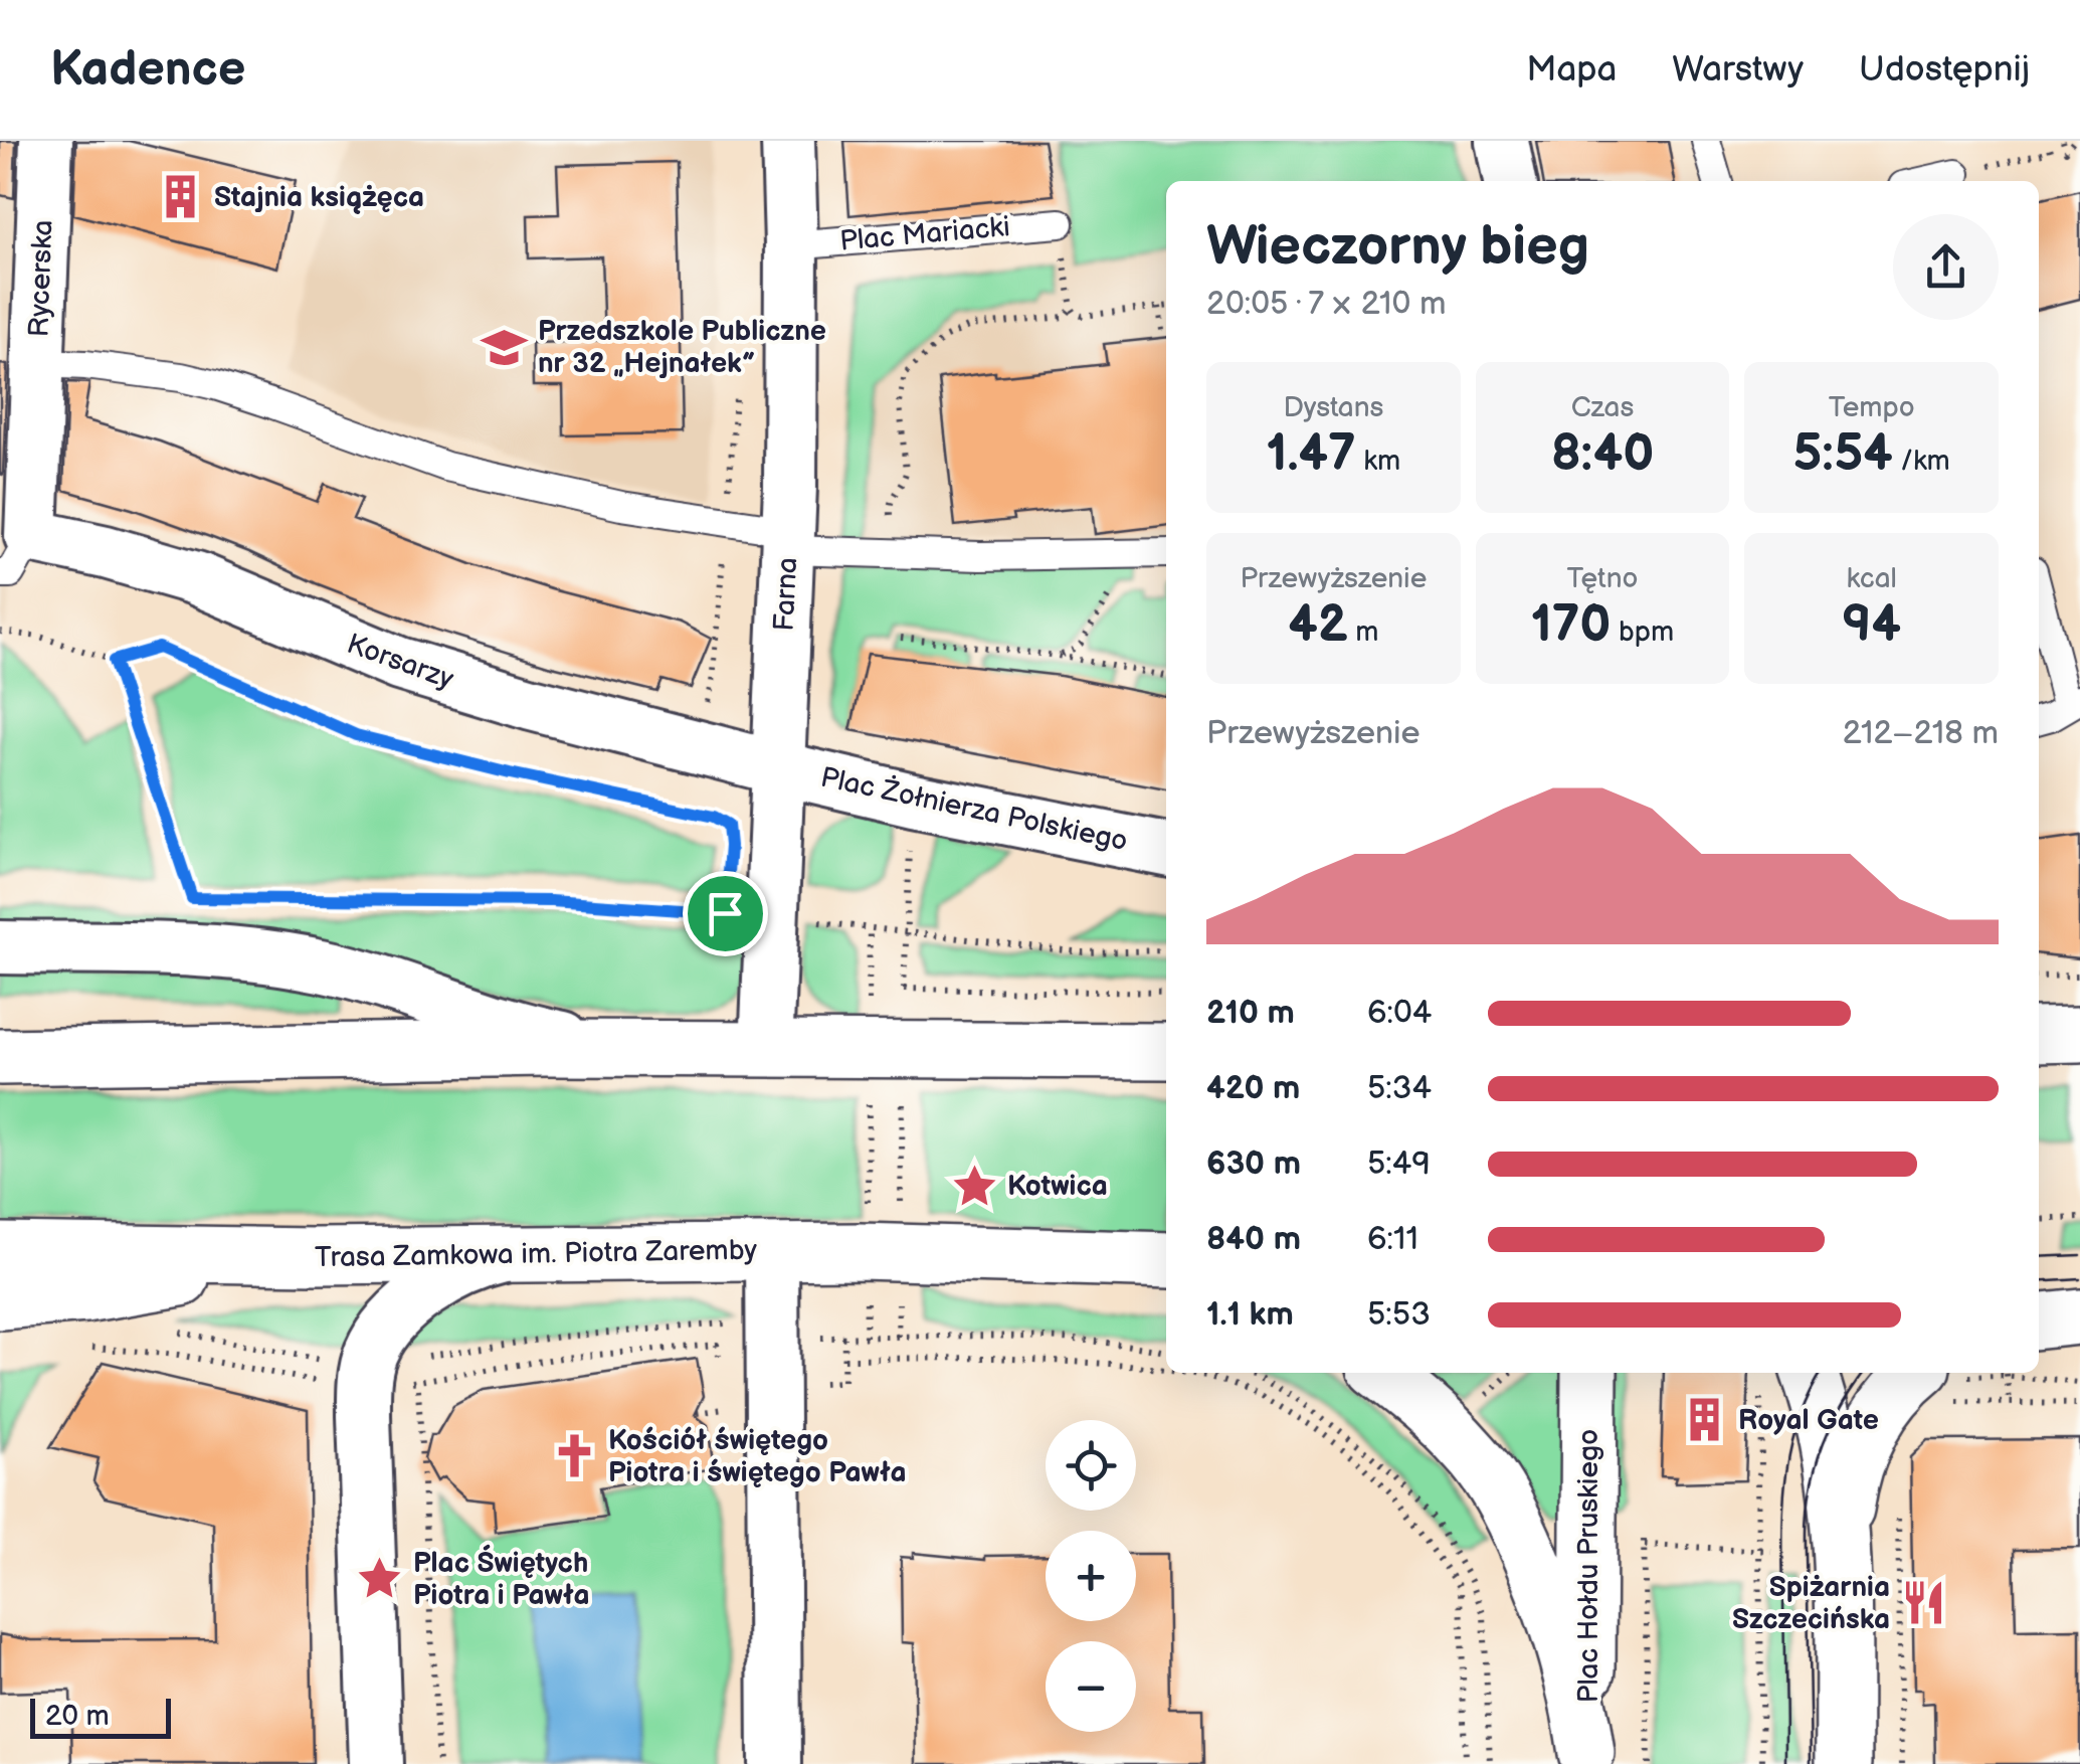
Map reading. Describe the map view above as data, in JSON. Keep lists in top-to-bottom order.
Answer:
{
  "streets": {
    "main road": ["Trasa Zamkowa im. Piotra Zaremby", "Plac Hołdu Pruskiego"],
    "street": [
      "Rycerska",
      "Farna",
      "Korsarzy",
      "Plac Żołnierza Polskiego"
    ],
    "lane": ["Plac Mariacki"]
  },
  "crossings": [
    ["Plac Mariacki", "Farna"],
    ["Rycerska", "Korsarzy"],
    ["Farna", "Korsarzy"],
    ["Farna", "Plac Żołnierza Polskiego"],
    ["Korsarzy", "Plac Żołnierza Polskiego"]
  ],
  "places": {
    "building": ["Stajnia książęca", "Royal Gate"],
    "school or university": ["Przedszkole Publiczne nr 32 „Hejnałek”"],
    "place": ["Kotwica", "Plac Świętych Piotra i Pawła"],
    "church": ["Kościół świętego Piotra i świętego Pawła"],
    "restaurant": ["Spiżarnia Szczecińska"]
  },
  "scale_bar": "20 m",
  "page": {
    "header": "Kadence",
    "nav": ["Mapa", "Warstwy", "Udostępnij"],
    "heading": ["Wieczorny bieg", "20:05 · 7 × 210 m"],
    "stats": [
      ["Dystans", "1.47 km"],
      ["Czas", "8:40"],
      ["Tempo", "5:54 /km"],
      ["Przewyższenie", "42 m"],
      ["Tętno", "170 bpm"],
      ["kcal", "94"]
    ],
    "chart": ["Przewyższenie", "212–218 m"],
    "list": [
      {
        "name": "210 m",
        "note": "6:04"
      },
      {
        "name": "420 m",
        "note": "5:34"
      },
      {
        "name": "630 m",
        "note": "5:49"
      },
      {
        "name": "840 m",
        "note": "6:11"
      },
      {
        "name": "1.1 km",
        "note": "5:53"
      }
    ],
    "map_buttons": ["+", "−"],
    "scale": "20 m"
  }
}
